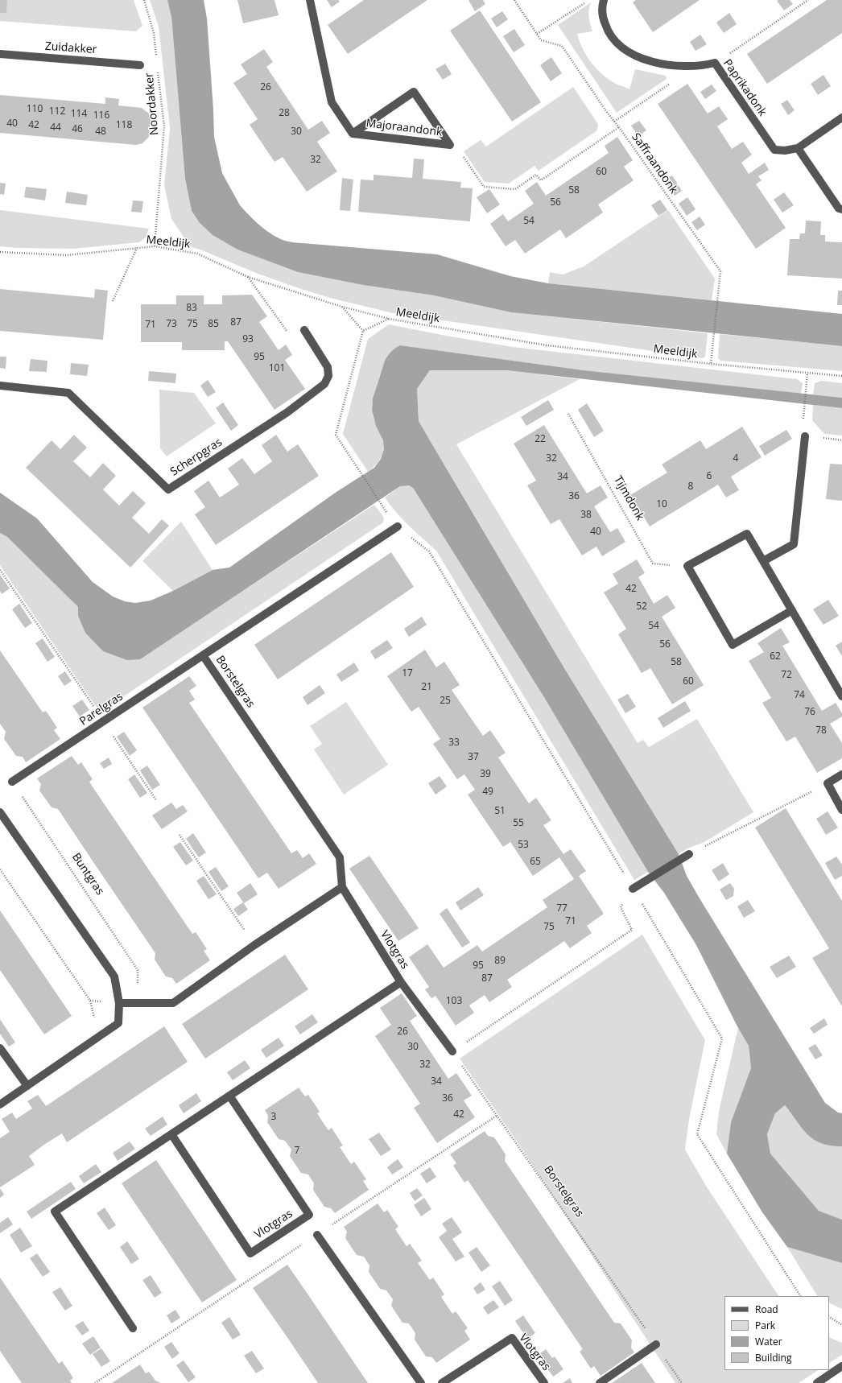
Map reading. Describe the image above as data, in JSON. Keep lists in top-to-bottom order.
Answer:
{
  "streets": {
    "street": [
      "Zuidakker",
      "Paprikadonk",
      "Majoraandonk",
      "Scherpgras",
      "Borstelgras",
      "Parelgras",
      "Vlotgras"
    ],
    "path": [
      "Noordakker",
      "Saffraandonk",
      "Meeldijk",
      "Tijmdonk",
      "Buntgras"
    ]
  },
  "crossings": [
    ["Noordakker", "Meeldijk"],
    ["Saffraandonk", "Meeldijk"],
    ["Borstelgras", "Parelgras"],
    ["Borstelgras", "Vlotgras"],
    ["Parelgras", "Buntgras"]
  ],
  "house_numbers": [
    "26",
    "110",
    "112",
    "28",
    "114",
    "116",
    "40",
    "42",
    "118",
    "44",
    "46",
    "48",
    "30",
    "32",
    "60",
    "58",
    "56",
    "54",
    "83",
    "87",
    "73",
    "75",
    "85",
    "71",
    "93",
    "95",
    "101",
    "22",
    "32",
    "4",
    "6",
    "34",
    "8",
    "36",
    "10",
    "38",
    "40",
    "42",
    "52",
    "54",
    "56",
    "62",
    "58",
    "17",
    "72",
    "60",
    "21",
    "74",
    "25",
    "76",
    "78",
    "33",
    "37",
    "39",
    "49",
    "51",
    "55",
    "53",
    "65",
    "77",
    "71",
    "75",
    "89",
    "95",
    "87",
    "103",
    "26",
    "30",
    "32",
    "34",
    "36",
    "42",
    "3",
    "7"
  ],
  "legend": [
    "Road",
    "Park",
    "Water",
    "Building"
  ]
}
